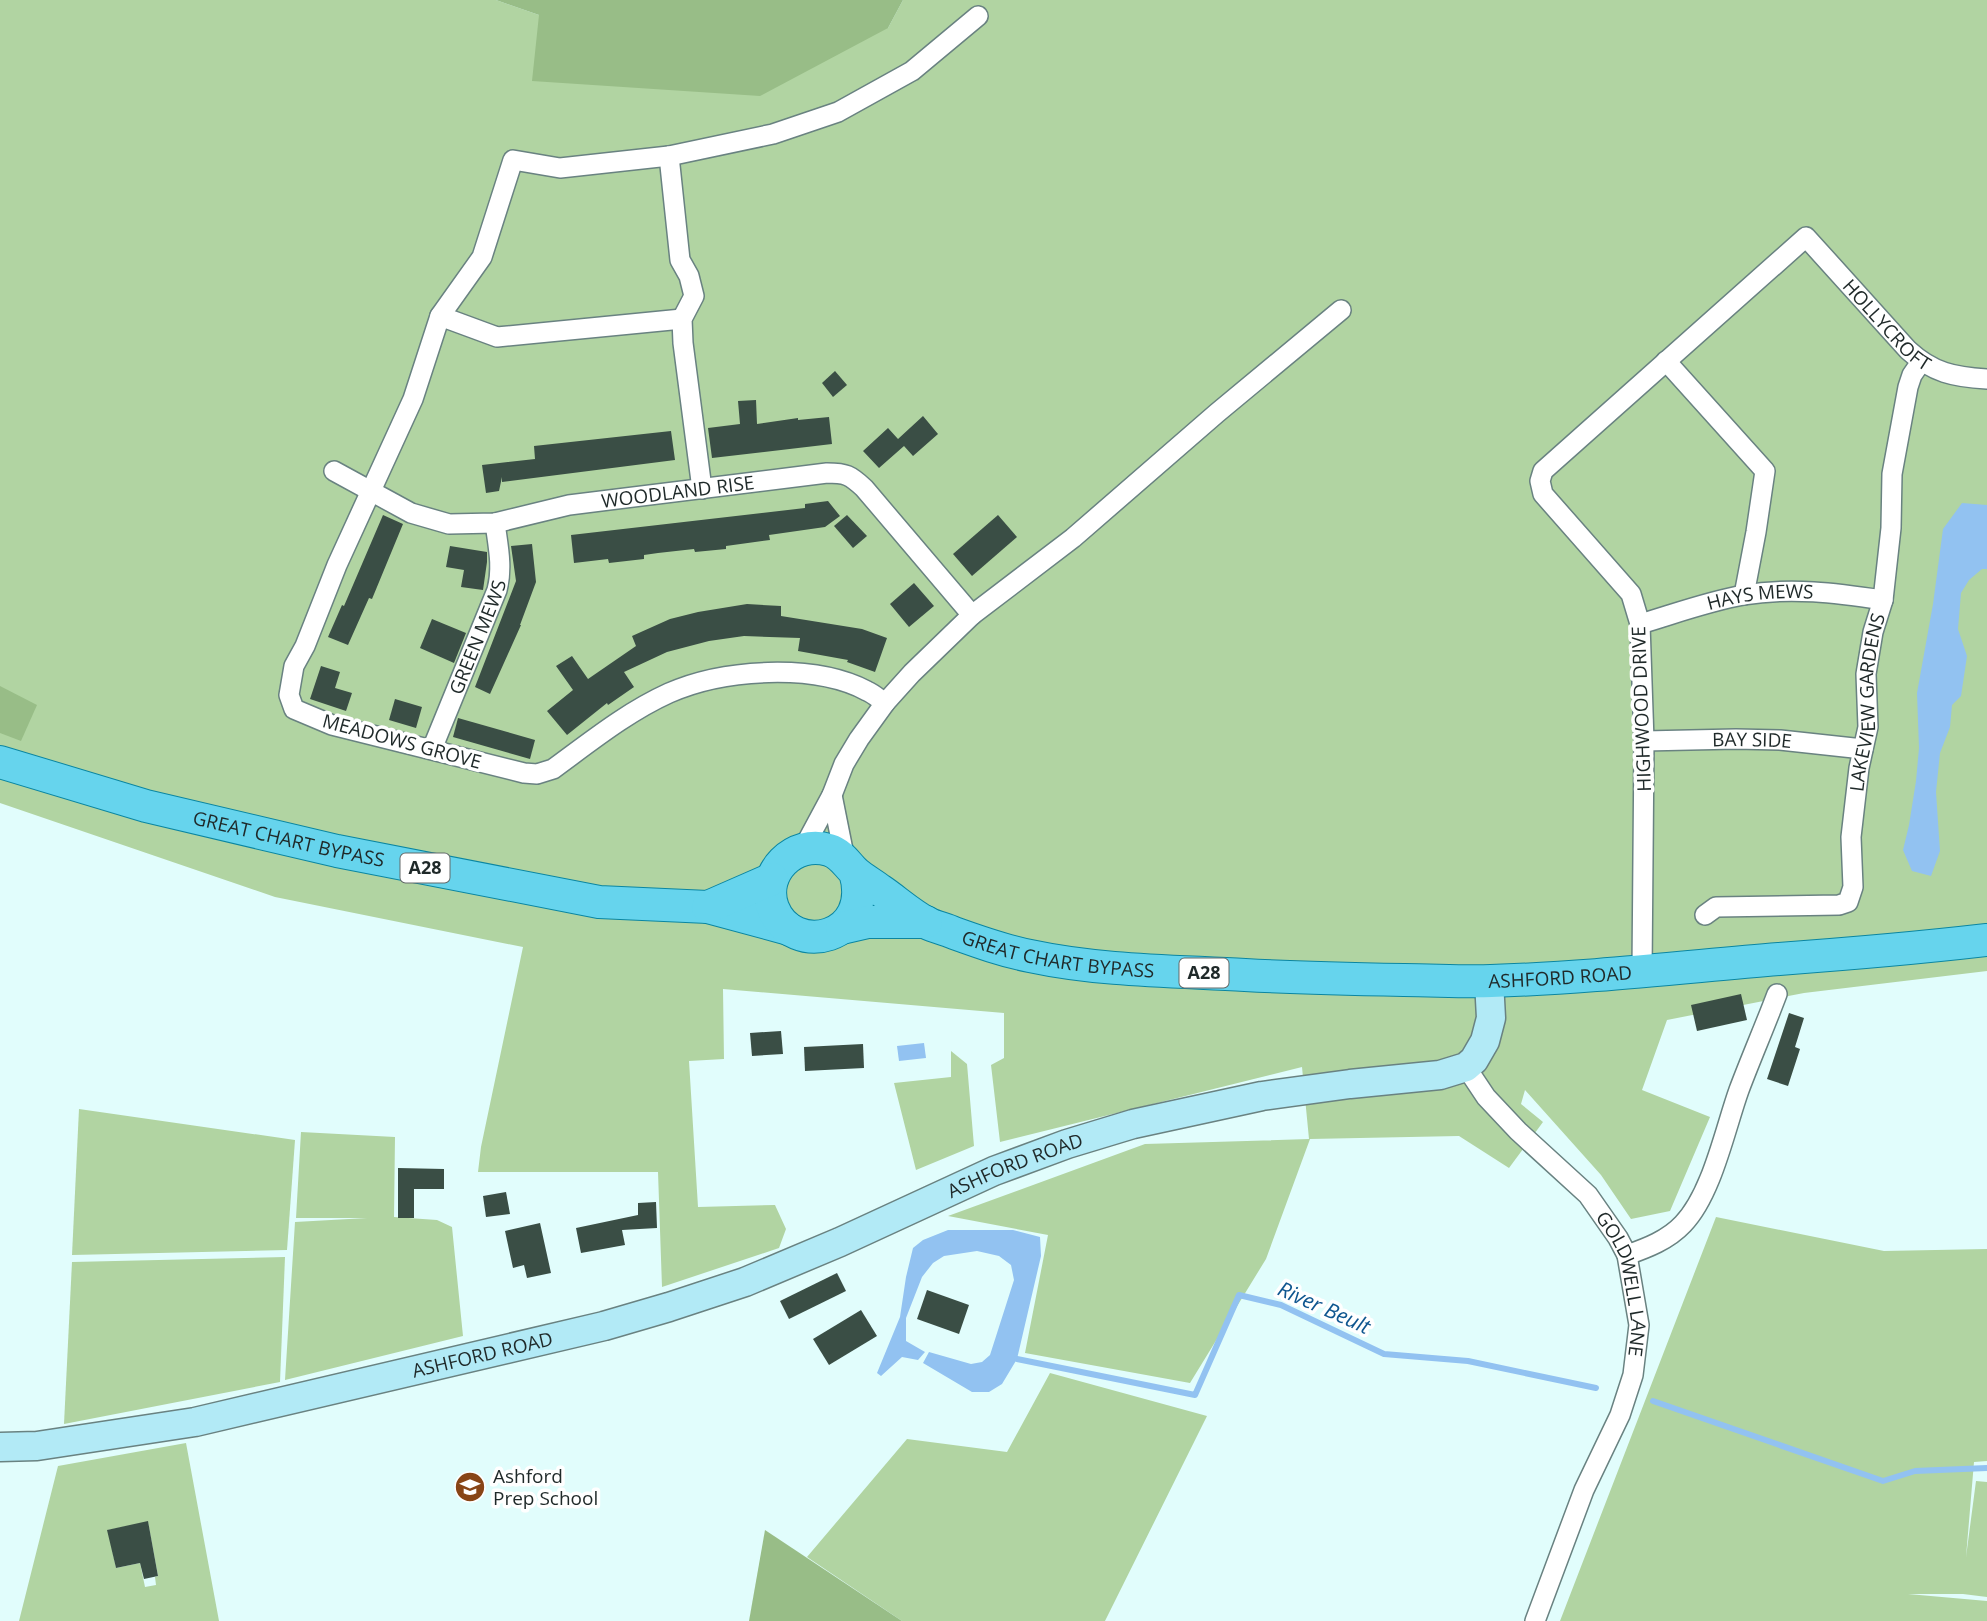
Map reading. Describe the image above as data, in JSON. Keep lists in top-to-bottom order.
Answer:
{
  "streets": {
    "main road": ["GREAT CHART BYPASS", "A28", "ASHFORD ROAD"],
    "street": [
      "HOLLYCROFT",
      "WOODLAND RISE",
      "HAYS MEWS",
      "GREEN MEWS",
      "LAKEVIEW GARDENS",
      "HIGHWOOD DRIVE",
      "MEADOWS GROVE",
      "BAY SIDE",
      "GOLDWELL LANE"
    ]
  },
  "crossings": [
    ["HOLLYCROFT", "LAKEVIEW GARDENS"],
    ["HOLLYCROFT", "HIGHWOOD DRIVE"],
    ["WOODLAND RISE", "GREEN MEWS"],
    ["WOODLAND RISE", "MEADOWS GROVE"],
    ["HAYS MEWS", "LAKEVIEW GARDENS"],
    ["HAYS MEWS", "HIGHWOOD DRIVE"],
    ["GREEN MEWS", "MEADOWS GROVE"],
    ["LAKEVIEW GARDENS", "BAY SIDE"],
    ["HIGHWOOD DRIVE", "BAY SIDE"],
    ["HIGHWOOD DRIVE", "ASHFORD ROAD"],
    ["GREAT CHART BYPASS", "ASHFORD ROAD"],
    ["ASHFORD ROAD", "GOLDWELL LANE"]
  ],
  "water": ["River Beult"],
  "places": {
    "school or university": ["Ashford Prep School"]
  }
}
